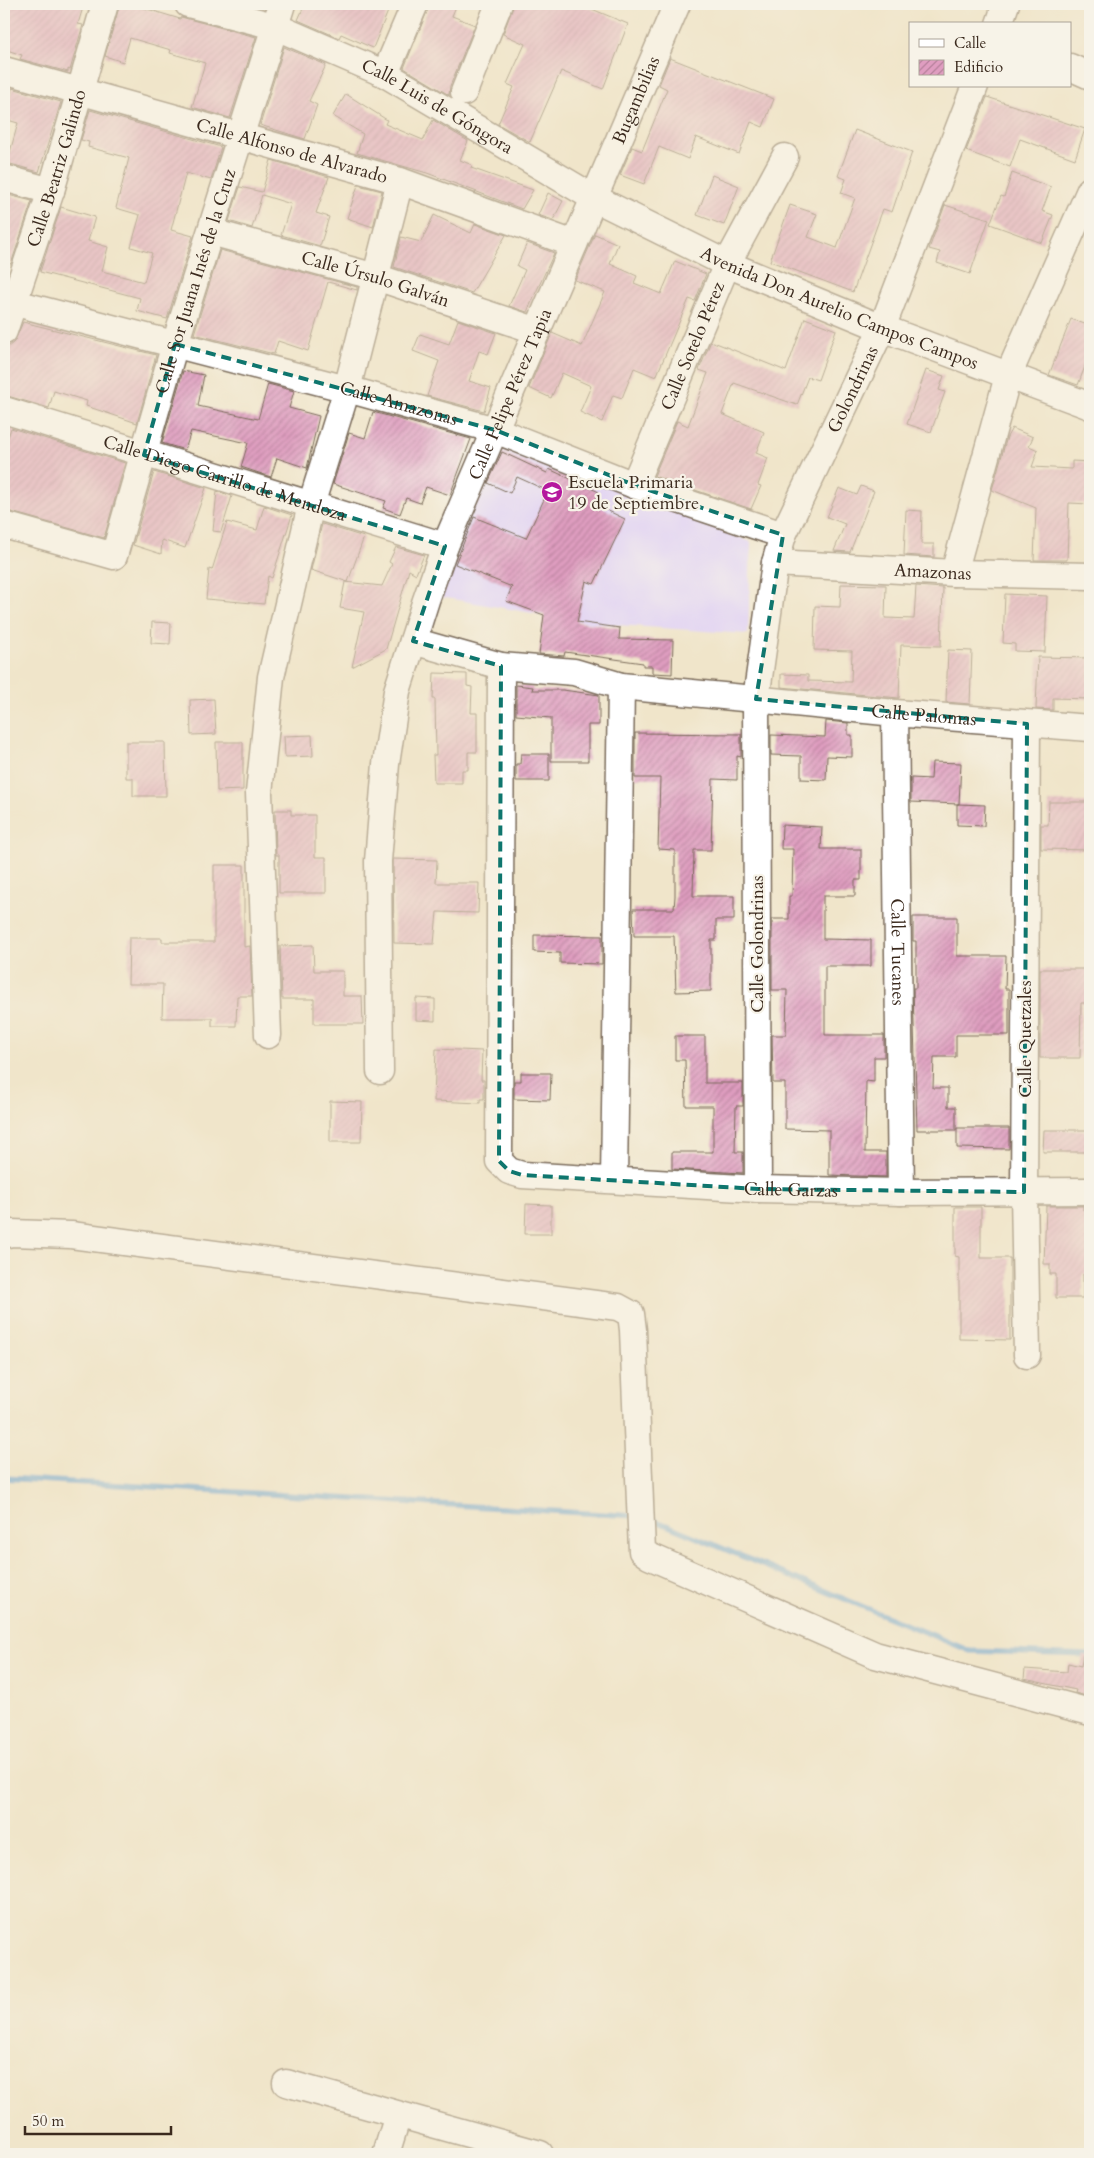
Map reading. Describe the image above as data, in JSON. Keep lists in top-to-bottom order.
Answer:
{
  "streets": {
    "street": [
      "Bugambilias",
      "Calle Luis de Góngora",
      "Calle Alfonso de Alvarado",
      "Calle Beatriz Galindo",
      "Calle Úrsulo Galván",
      "Calle Sor Juana Inés de la Cruz",
      "Avenida Don Aurelio Campos Campos",
      "Calle Sotelo Pérez",
      "Golondrinas",
      "Calle Felipe Pérez Tapia",
      "Calle Amazonas",
      "Calle Diego Carrillo de Mendoza",
      "Amazonas",
      "Calle Palomas",
      "Calle Golondrinas",
      "Calle Tucanes",
      "Calle Quetzales",
      "Calle Garzas"
    ]
  },
  "crossings": [
    ["Bugambilias", "Calle Luis de Góngora"],
    ["Bugambilias", "Calle Alfonso de Alvarado"],
    ["Bugambilias", "Avenida Don Aurelio Campos Campos"],
    ["Bugambilias", "Calle Felipe Pérez Tapia"],
    ["Calle Luis de Góngora", "Calle Sor Juana Inés de la Cruz"],
    ["Calle Luis de Góngora", "Avenida Don Aurelio Campos Campos"],
    ["Calle Alfonso de Alvarado", "Calle Beatriz Galindo"],
    ["Calle Alfonso de Alvarado", "Calle Sor Juana Inés de la Cruz"],
    ["Calle Alfonso de Alvarado", "Calle Felipe Pérez Tapia"],
    ["Calle Beatriz Galindo", "Calle Amazonas"],
    ["Calle Úrsulo Galván", "Calle Sor Juana Inés de la Cruz"],
    ["Calle Úrsulo Galván", "Calle Felipe Pérez Tapia"],
    ["Calle Sor Juana Inés de la Cruz", "Calle Amazonas"],
    ["Calle Sor Juana Inés de la Cruz", "Calle Diego Carrillo de Mendoza"],
    ["Avenida Don Aurelio Campos Campos", "Calle Sotelo Pérez"],
    ["Avenida Don Aurelio Campos Campos", "Golondrinas"],
    ["Calle Sotelo Pérez", "Calle Amazonas"],
    ["Golondrinas", "Calle Amazonas"],
    ["Golondrinas", "Amazonas"],
    ["Golondrinas", "Calle Palomas"],
    ["Golondrinas", "Calle Golondrinas"],
    ["Calle Felipe Pérez Tapia", "Calle Amazonas"],
    ["Calle Felipe Pérez Tapia", "Calle Diego Carrillo de Mendoza"],
    ["Calle Felipe Pérez Tapia", "Calle Palomas"],
    ["Calle Palomas", "Calle Golondrinas"],
    ["Calle Palomas", "Calle Tucanes"],
    ["Calle Palomas", "Calle Quetzales"],
    ["Calle Palomas", "Calle Garzas"],
    ["Calle Golondrinas", "Calle Garzas"],
    ["Calle Tucanes", "Calle Garzas"],
    ["Calle Quetzales", "Calle Garzas"]
  ],
  "places": {
    "school or university": ["Escuela Primaria 19 de Septiembre"]
  },
  "legend": ["Calle", "Edificio"],
  "scale_bar": "50 m"
}
